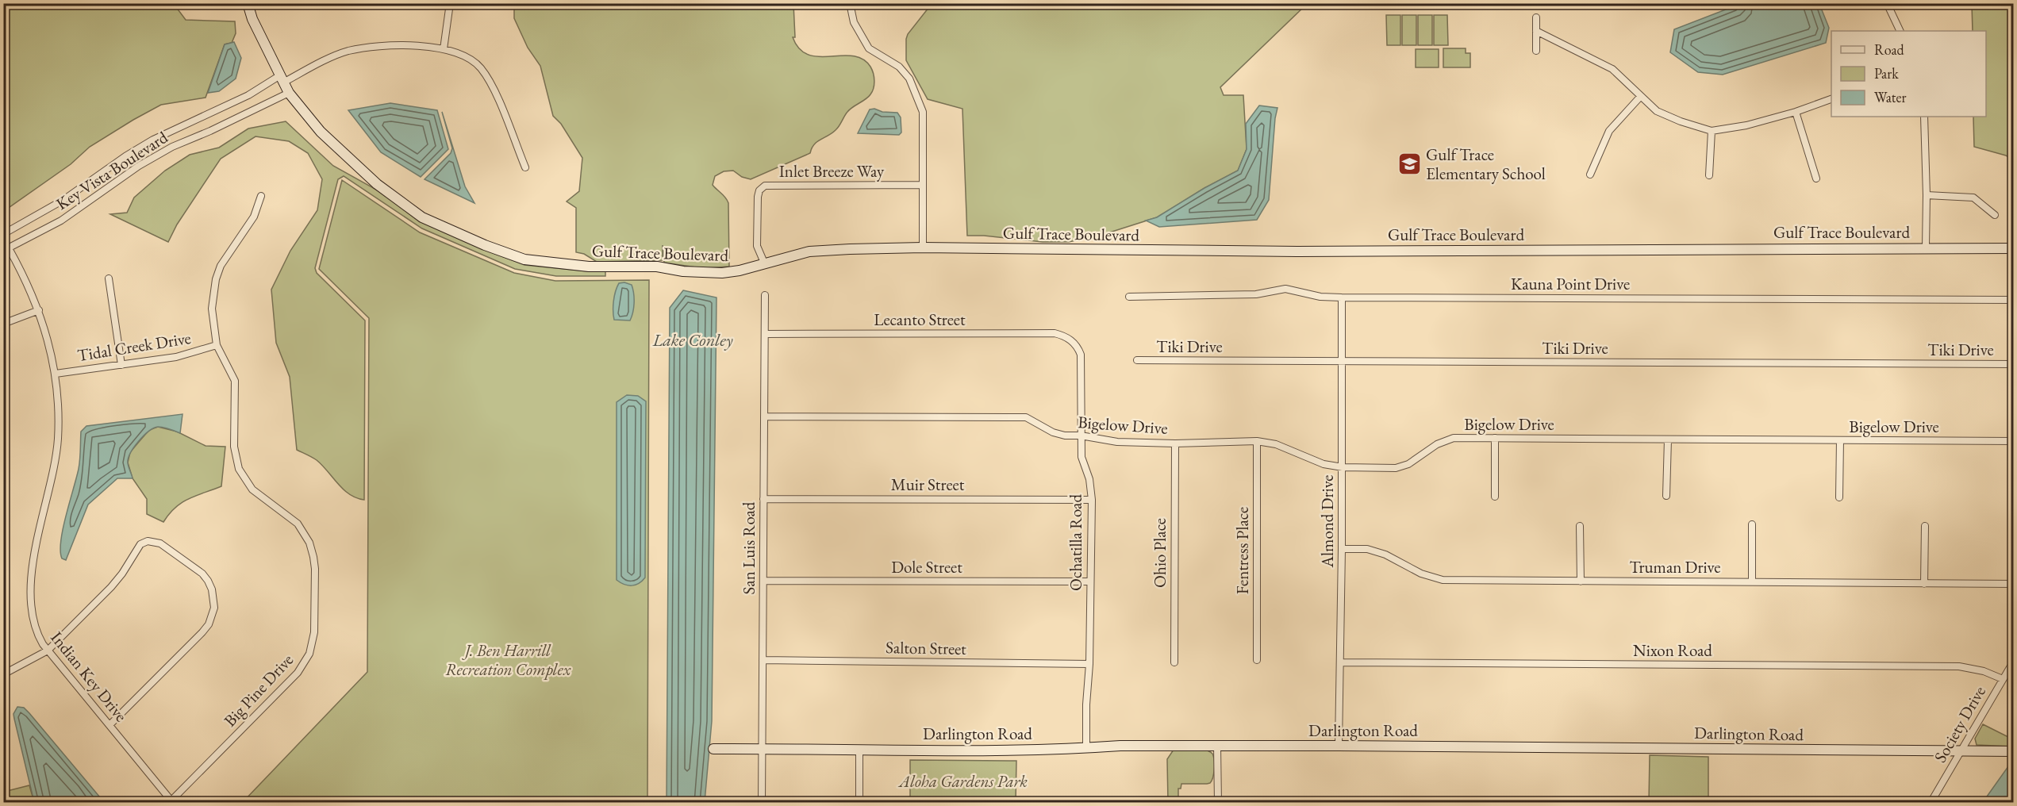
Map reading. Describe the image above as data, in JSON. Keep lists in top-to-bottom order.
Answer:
{
  "streets": {
    "street": [
      "Key Vista Boulevard",
      "Inlet Breeze Way",
      "Gulf Trace Boulevard",
      "Kauna Point Drive",
      "Lecanto Street",
      "Tidal Creek Drive",
      "Tiki Drive",
      "Bigelow Drive",
      "Muir Street",
      "Almond Drive",
      "Ochatilla Road",
      "San Luis Road",
      "Fentress Place",
      "Ohio Place",
      "Dole Street",
      "Truman Drive",
      "Salton Street",
      "Nixon Road",
      "Indian Key Drive",
      "Big Pine Drive",
      "Society Drive",
      "Darlington Road"
    ]
  },
  "crossings": [
    ["Key Vista Boulevard", "Gulf Trace Boulevard"],
    ["Key Vista Boulevard", "Indian Key Drive"],
    ["Inlet Breeze Way", "Gulf Trace Boulevard"],
    ["Kauna Point Drive", "Almond Drive"],
    ["Lecanto Street", "Ochatilla Road"],
    ["Lecanto Street", "San Luis Road"],
    ["Tidal Creek Drive", "Indian Key Drive"],
    ["Tidal Creek Drive", "Big Pine Drive"],
    ["Tiki Drive", "Almond Drive"],
    ["Bigelow Drive", "Almond Drive"],
    ["Bigelow Drive", "Ochatilla Road"],
    ["Bigelow Drive", "San Luis Road"],
    ["Bigelow Drive", "Fentress Place"],
    ["Bigelow Drive", "Ohio Place"],
    ["Muir Street", "Ochatilla Road"],
    ["Muir Street", "San Luis Road"],
    ["Almond Drive", "Truman Drive"],
    ["Almond Drive", "Nixon Road"],
    ["Almond Drive", "Darlington Road"],
    ["Ochatilla Road", "Dole Street"],
    ["Ochatilla Road", "Salton Street"],
    ["Ochatilla Road", "Darlington Road"],
    ["San Luis Road", "Dole Street"],
    ["San Luis Road", "Salton Street"],
    ["San Luis Road", "Darlington Road"],
    ["Nixon Road", "Society Drive"],
    ["Indian Key Drive", "Big Pine Drive"],
    ["Society Drive", "Darlington Road"]
  ],
  "water": ["Lake Conley"],
  "parks": ["J. Ben Harrill Recreation Complex", "Aloha Gardens Park"],
  "places": {
    "school or university": ["Gulf Trace Elementary School"]
  },
  "legend": ["Road", "Park", "Water"]
}
